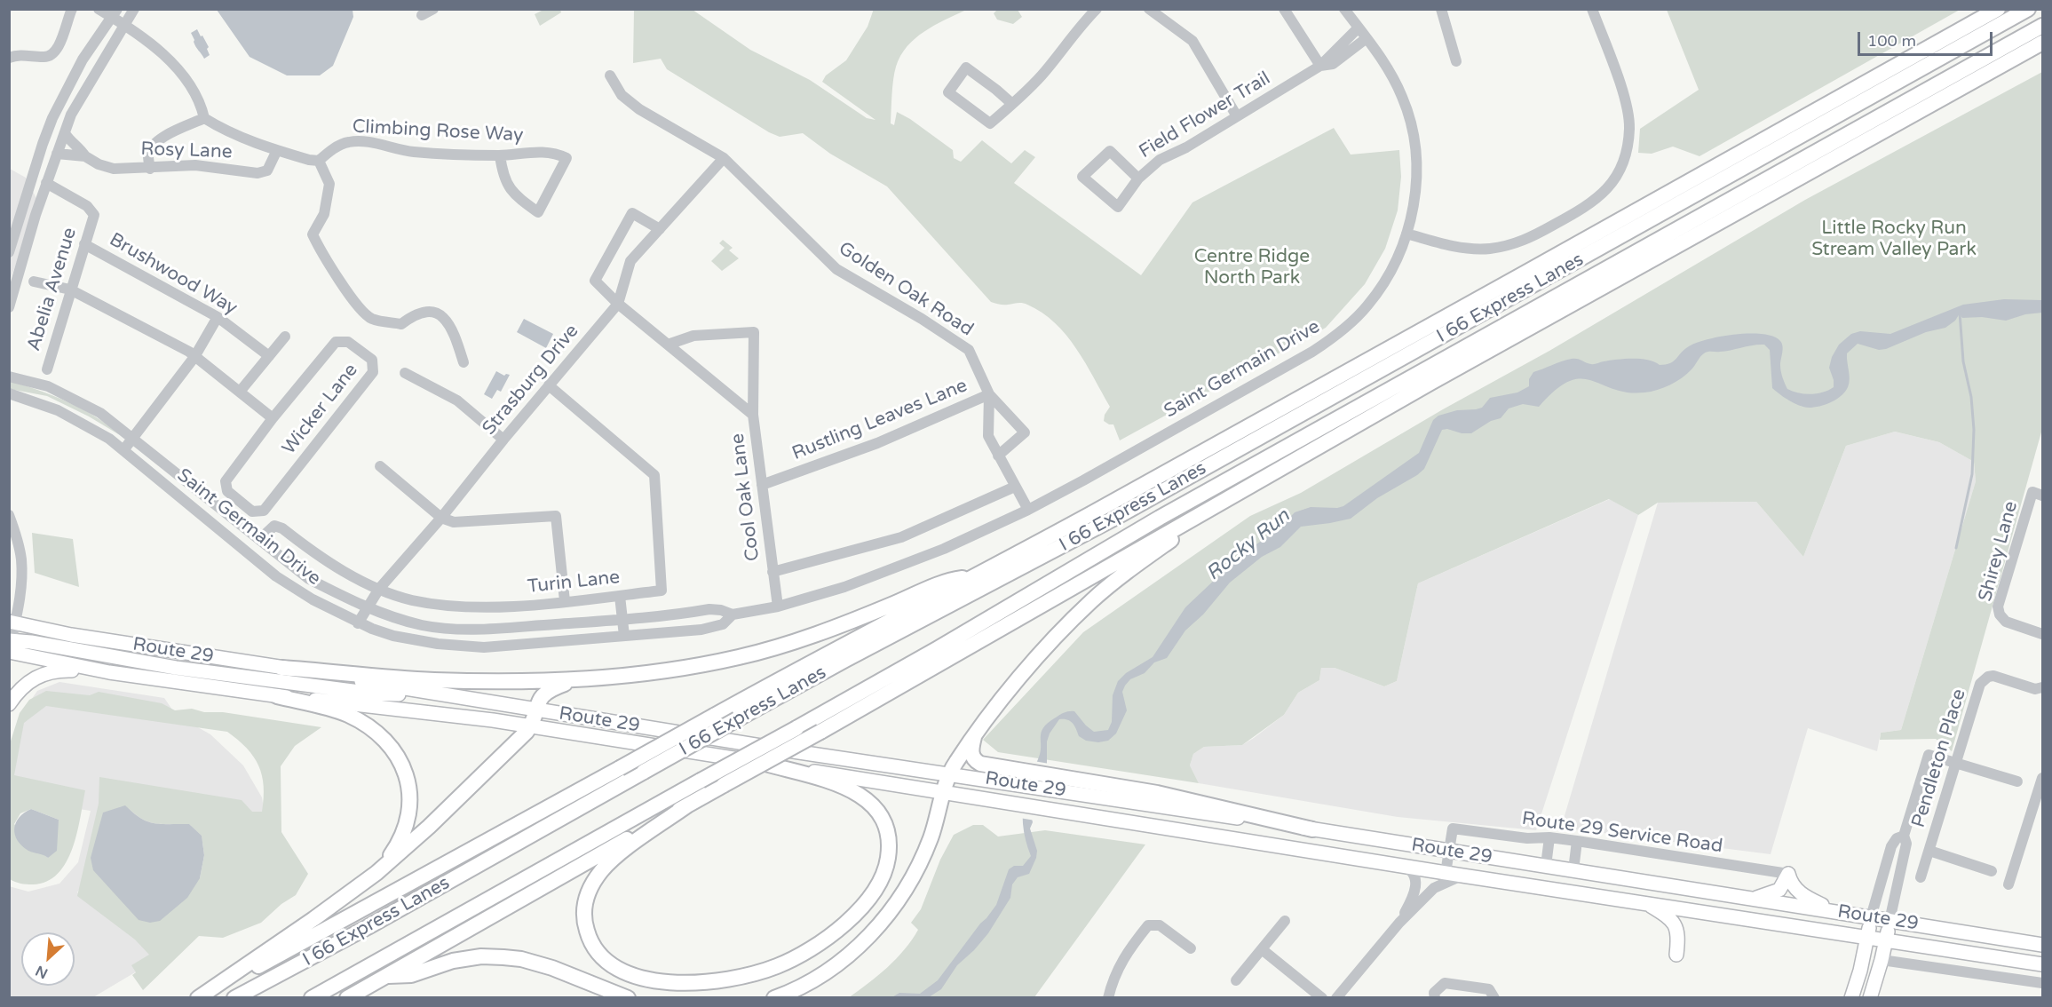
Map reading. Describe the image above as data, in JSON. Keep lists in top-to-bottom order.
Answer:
{
  "streets": {
    "highway": ["I 66 Express Lanes"],
    "main road": ["Route 29"],
    "street": [
      "Field Flower Trail",
      "Climbing Rose Way",
      "Rosy Lane",
      "Brushwood Way",
      "Abelia Avenue",
      "Golden Oak Road",
      "Saint Germain Drive",
      "Strasburg Drive",
      "Wicker Lane",
      "Rustling Leaves Lane",
      "Cool Oak Lane",
      "Shirey Lane",
      "Turin Lane",
      "Pendleton Place",
      "Route 29 Service Road"
    ]
  },
  "crossings": [
    ["Field Flower Trail", "Saint Germain Drive"],
    ["Brushwood Way", "Abelia Avenue"],
    ["Golden Oak Road", "Saint Germain Drive"],
    ["Golden Oak Road", "Strasburg Drive"],
    ["Golden Oak Road", "Rustling Leaves Lane"],
    ["Saint Germain Drive", "Strasburg Drive"],
    ["Saint Germain Drive", "Cool Oak Lane"],
    ["Saint Germain Drive", "Turin Lane"],
    ["Strasburg Drive", "Cool Oak Lane"],
    ["Strasburg Drive", "Turin Lane"],
    ["Rustling Leaves Lane", "Cool Oak Lane"],
    ["Route 29", "Route 29 Service Road"]
  ],
  "water": ["Rocky Run"],
  "parks": ["Little Rocky Run Stream Valley Park", "Centre Ridge North Park"],
  "scale_bar": "100 m",
  "north": "bottom left"
}
